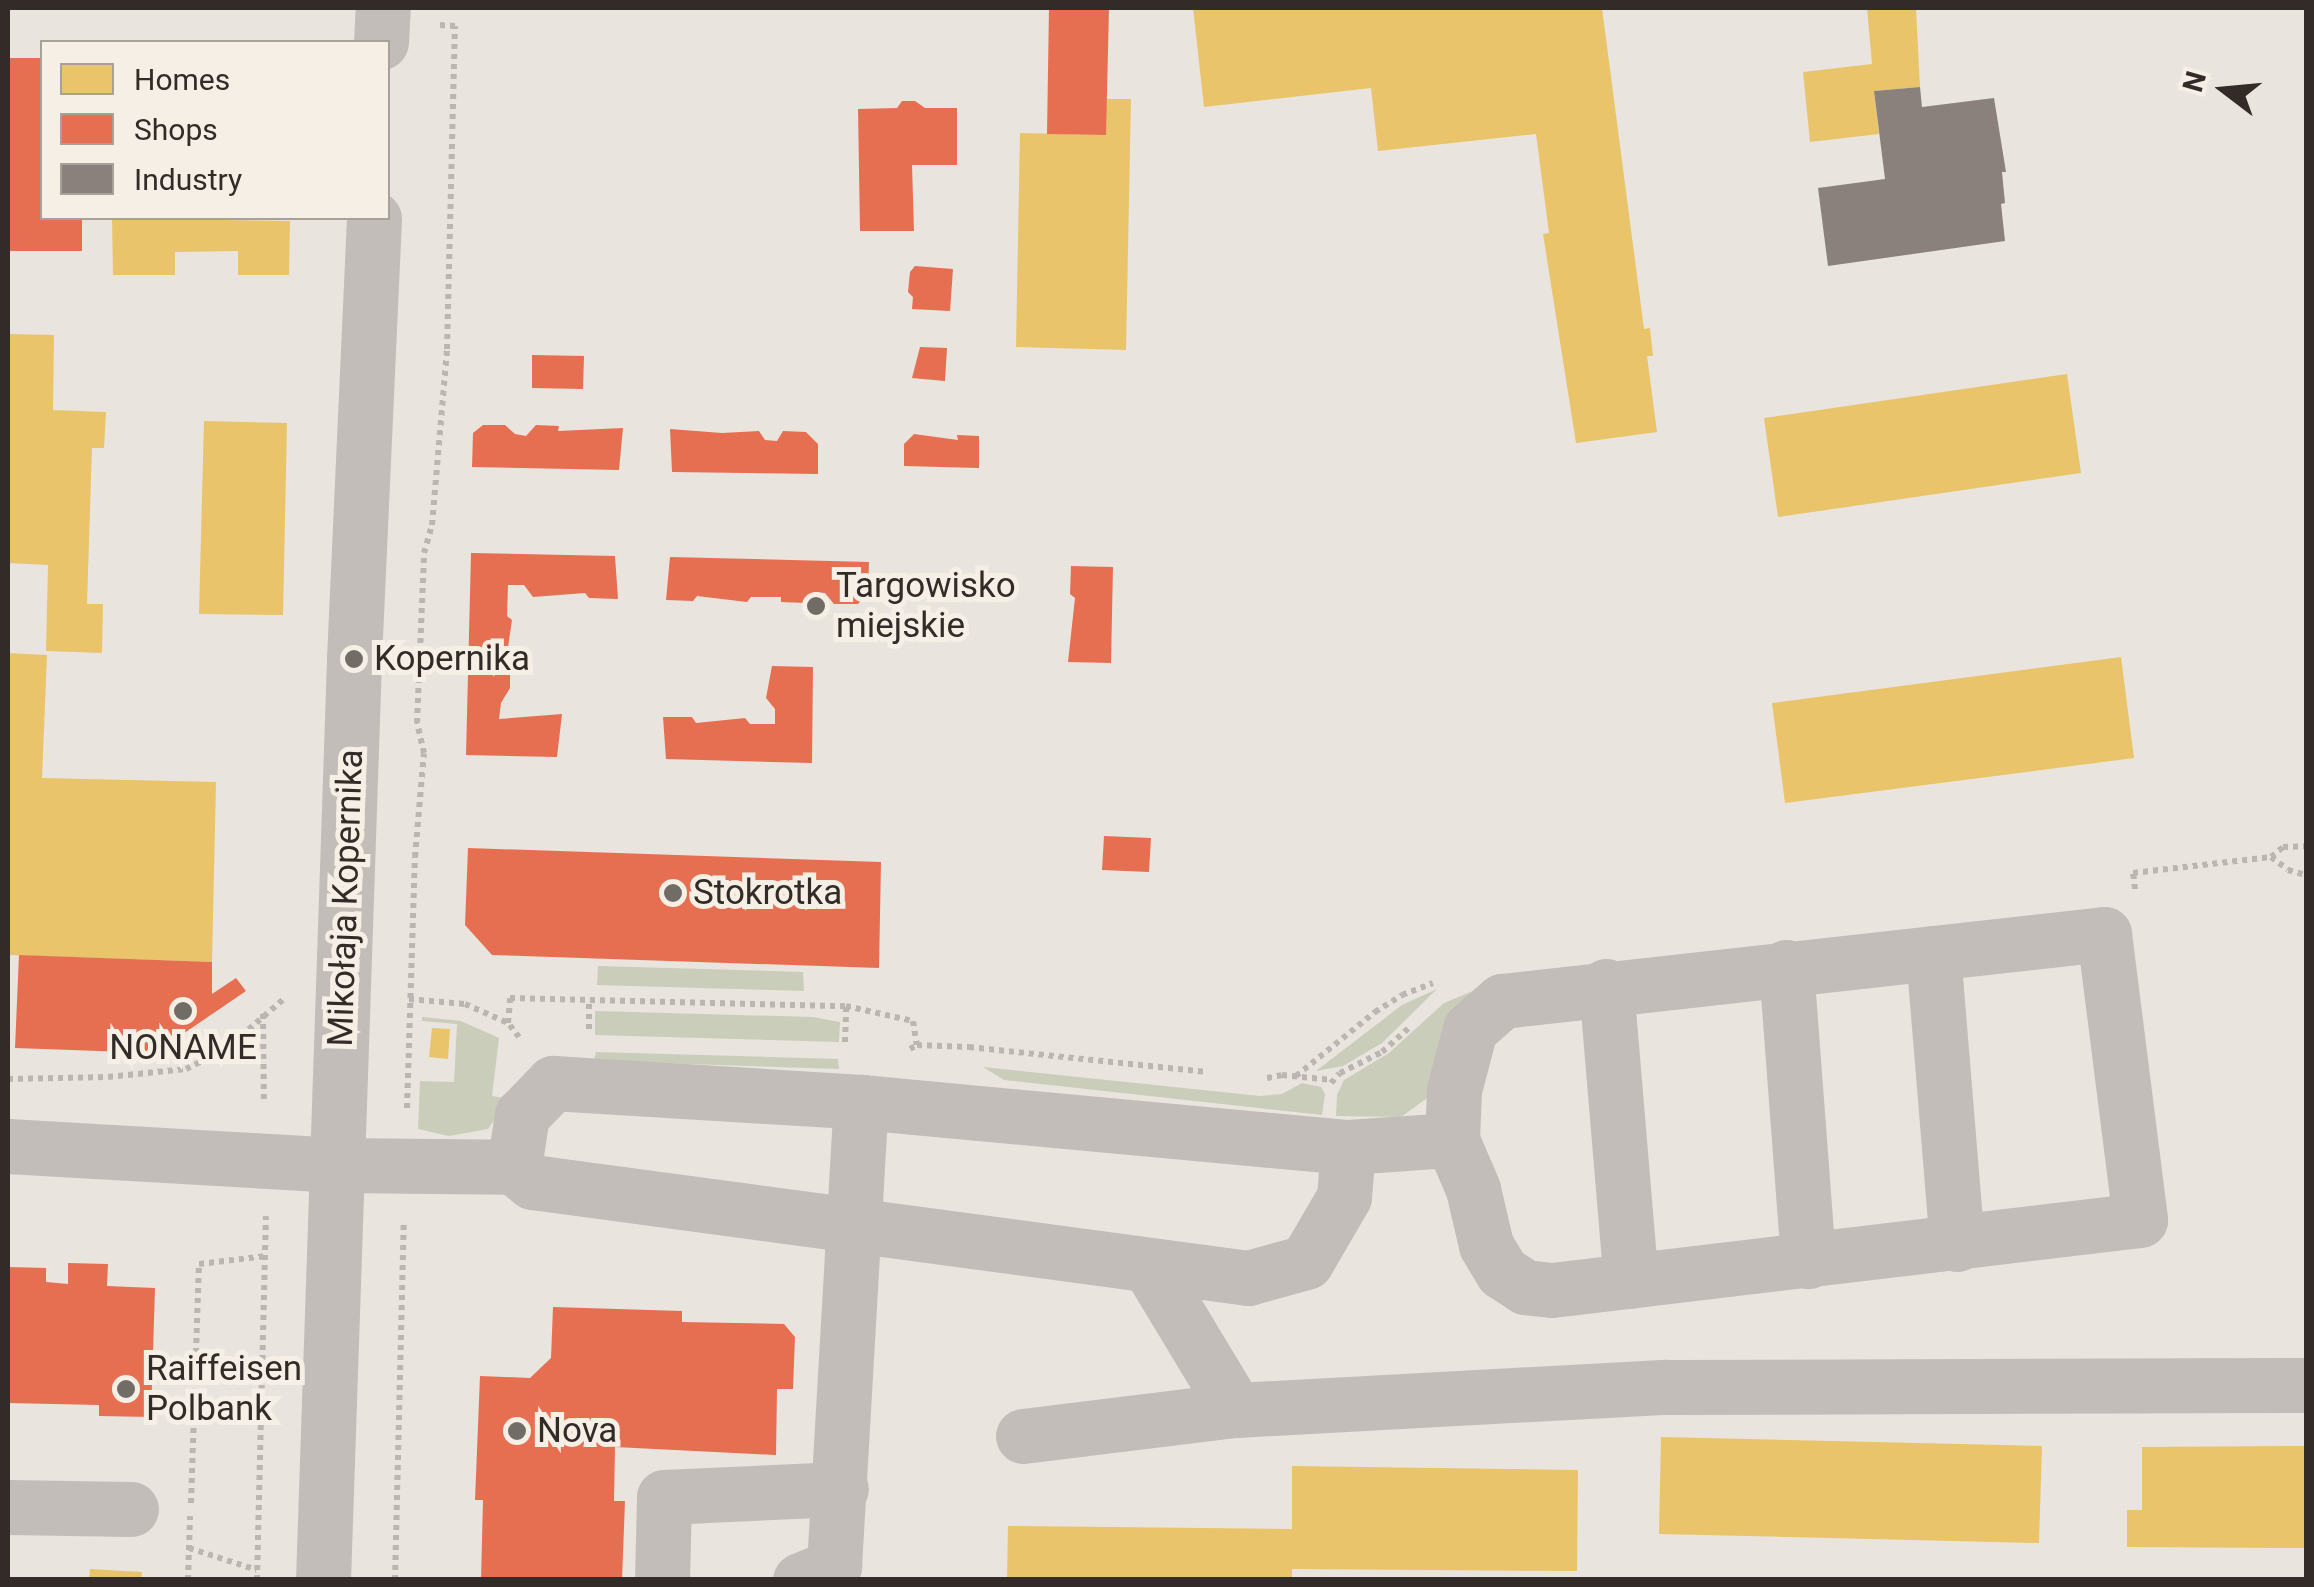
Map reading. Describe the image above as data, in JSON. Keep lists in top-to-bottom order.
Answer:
{
  "streets": {
    "street": ["Mikołaja Kopernika"]
  },
  "places": [
    "Targowisko miejskie",
    "Kopernika",
    "Stokrotka",
    "NONAME",
    "Raiffeisen Polbank",
    "Nova"
  ],
  "legend": ["Homes", "Shops", "Industry"],
  "north": "left"
}
